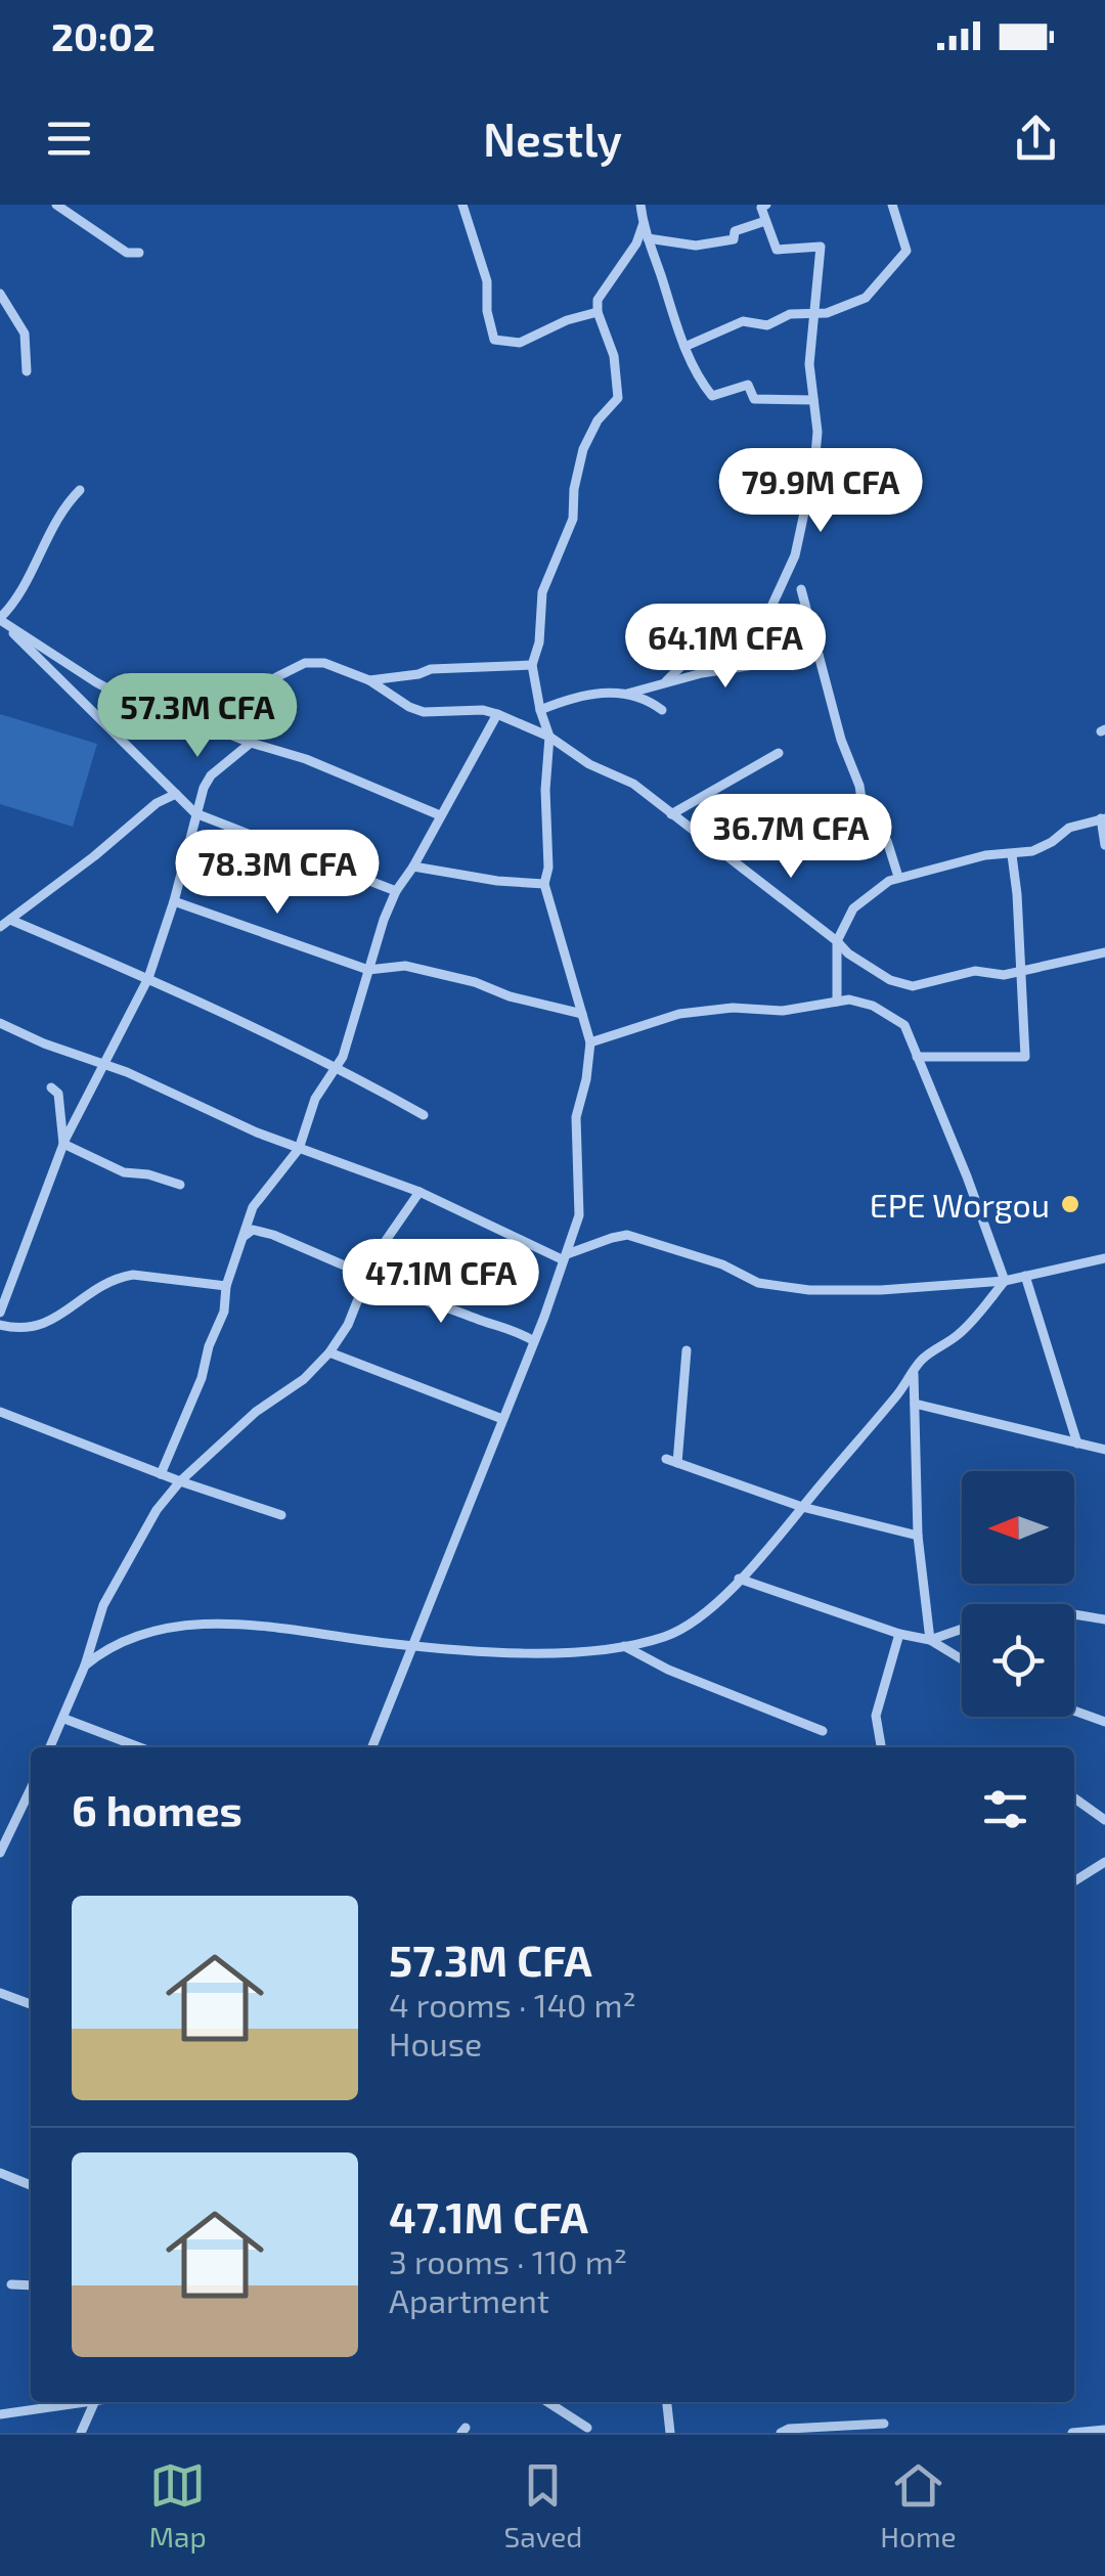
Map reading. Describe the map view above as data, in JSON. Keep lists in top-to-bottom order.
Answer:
{
  "places": ["EPE Worgou"],
  "north": "left",
  "page": {
    "status": "20:02",
    "header": "Nestly",
    "price": [
      "79.9M CFA",
      "64.1M CFA",
      "57.3M CFA",
      "36.7M CFA",
      "78.3M CFA",
      "47.1M CFA"
    ],
    "heading": "6 homes",
    "list": [
      {
        "name": "57.3M CFA",
        "note": "4 rooms · 140 m² · House"
      },
      {
        "name": "47.1M CFA",
        "note": "3 rooms · 110 m² · Apartment"
      }
    ],
    "tabs": ["Map", "Saved", "Home"]
  }
}
